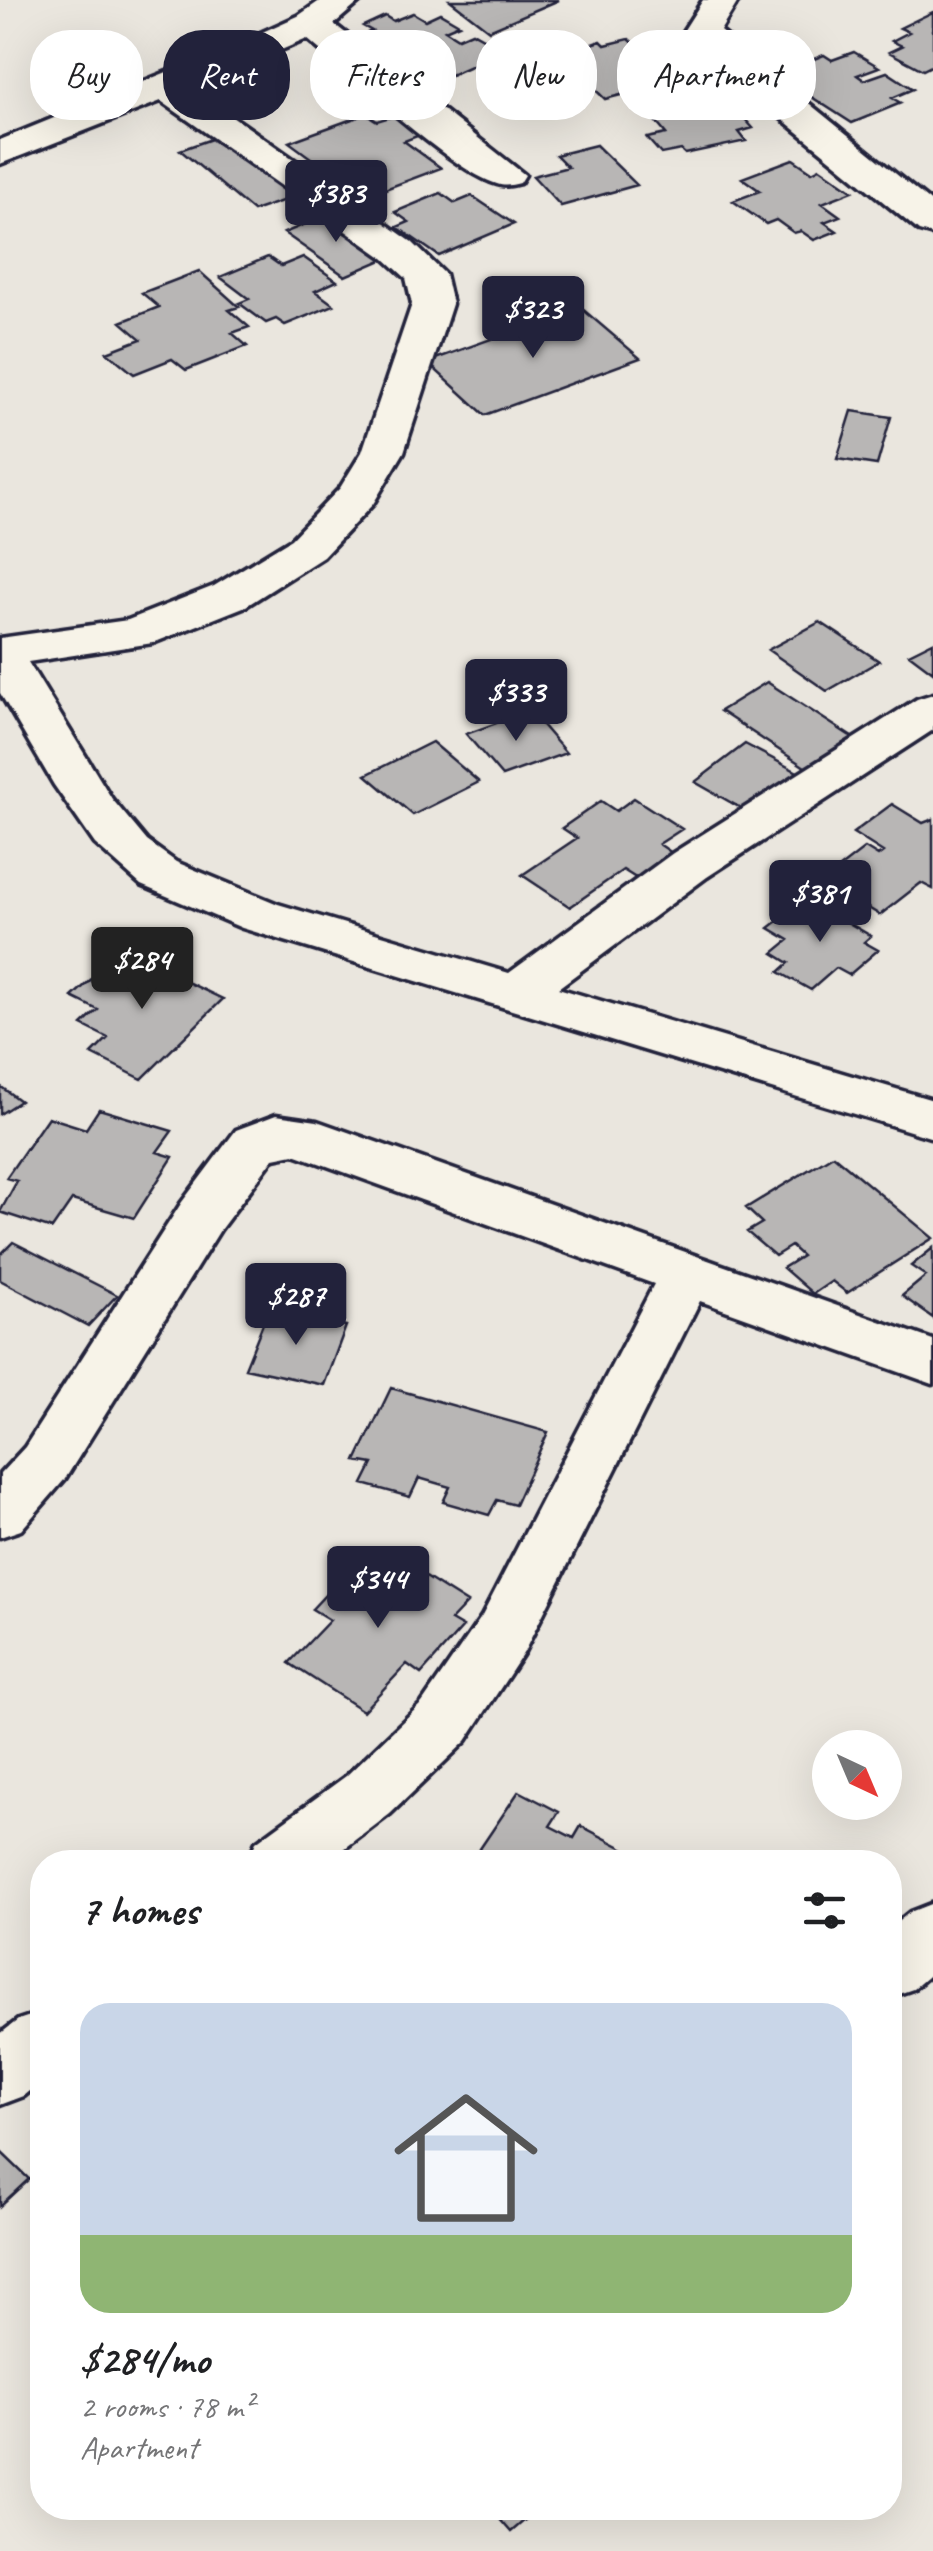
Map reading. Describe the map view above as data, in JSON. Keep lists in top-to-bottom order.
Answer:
{
  "north": "bottom right",
  "page": {
    "chip": [
      "Buy",
      "Rent",
      "Filters",
      "New",
      "Apartment"
    ],
    "price": [
      "$383",
      "$323",
      "$333",
      "$381",
      "$284",
      "$287",
      "$344"
    ],
    "heading": "7 homes",
    "list": [
      {
        "name": "$284/mo",
        "note": "2 rooms · 78 m² · Apartment"
      }
    ]
  }
}
